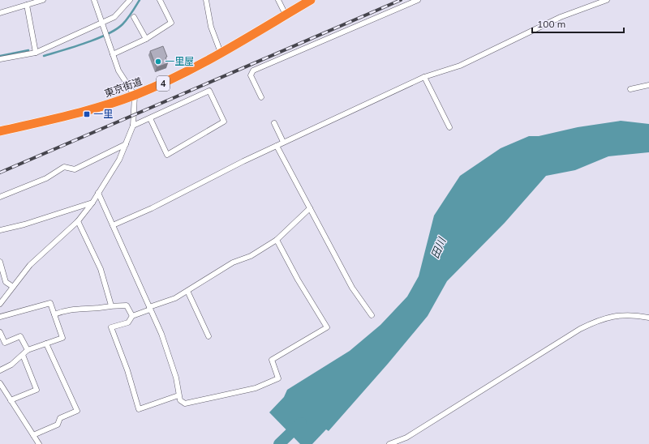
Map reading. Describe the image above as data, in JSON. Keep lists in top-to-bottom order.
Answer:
{
  "streets": {
    "highway": ["4", "東京街道"]
  },
  "water": ["田川"],
  "places": {
    "other": ["一里屋"],
    "transit": ["一里"]
  },
  "scale_bar": "100 m"
}
